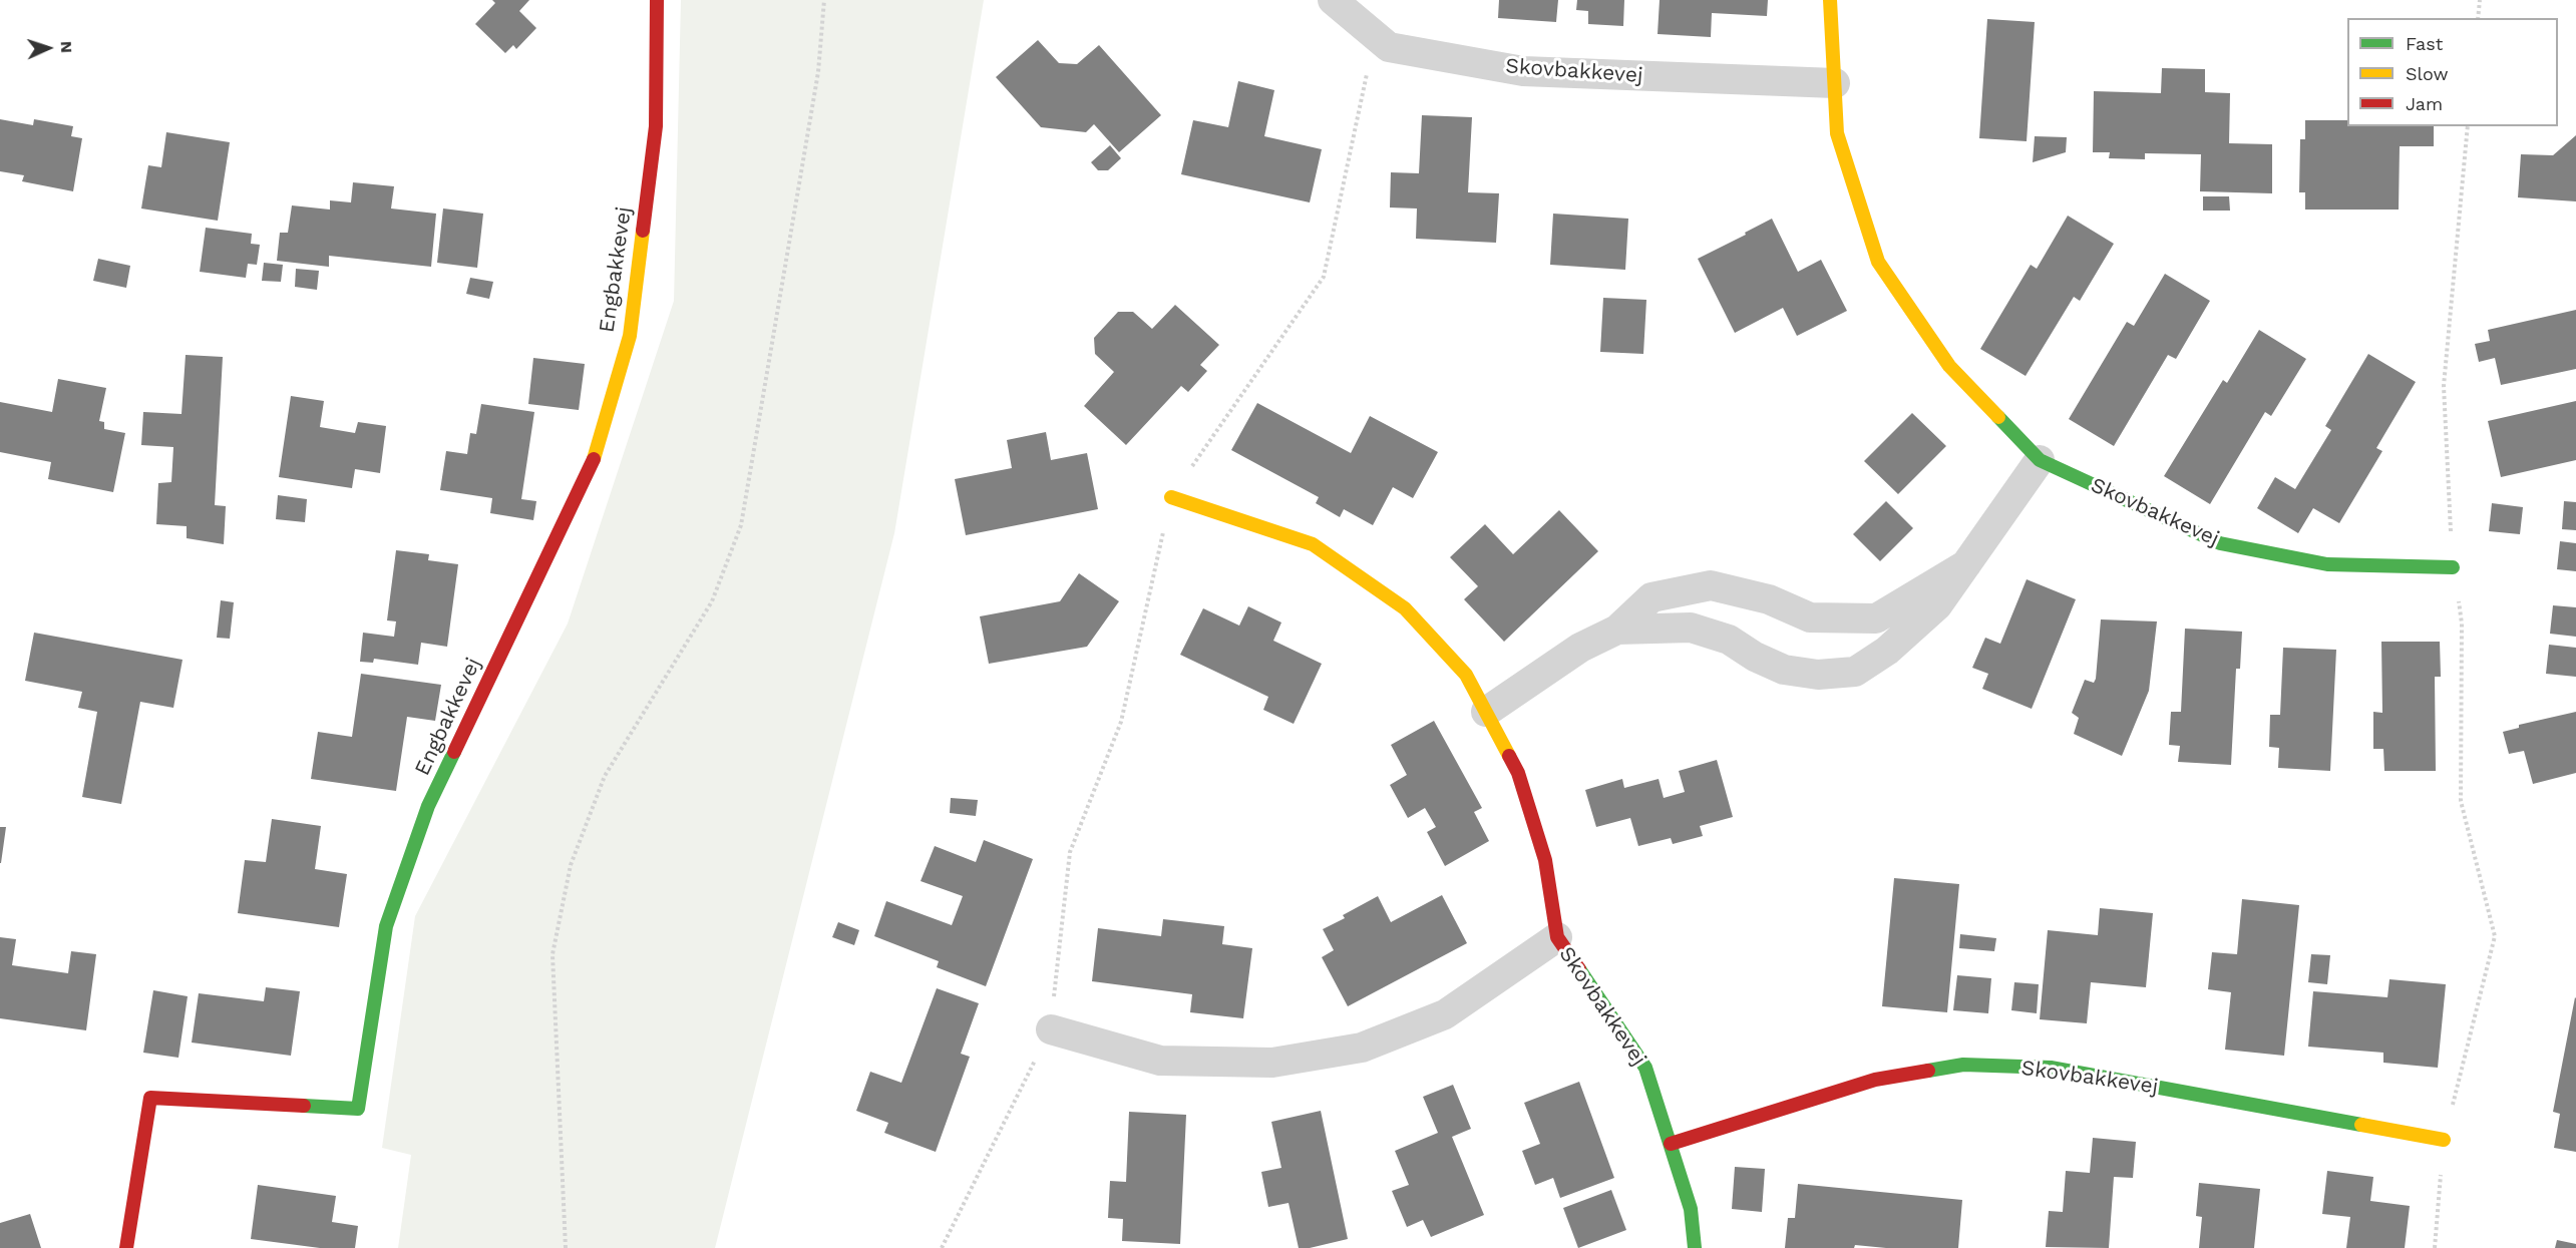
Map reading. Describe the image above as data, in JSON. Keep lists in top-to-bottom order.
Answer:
{
  "streets": {
    "street": ["Skovbakkevej", "Engbakkevej"]
  },
  "legend": ["Fast", "Slow", "Jam"],
  "north": "right"
}
